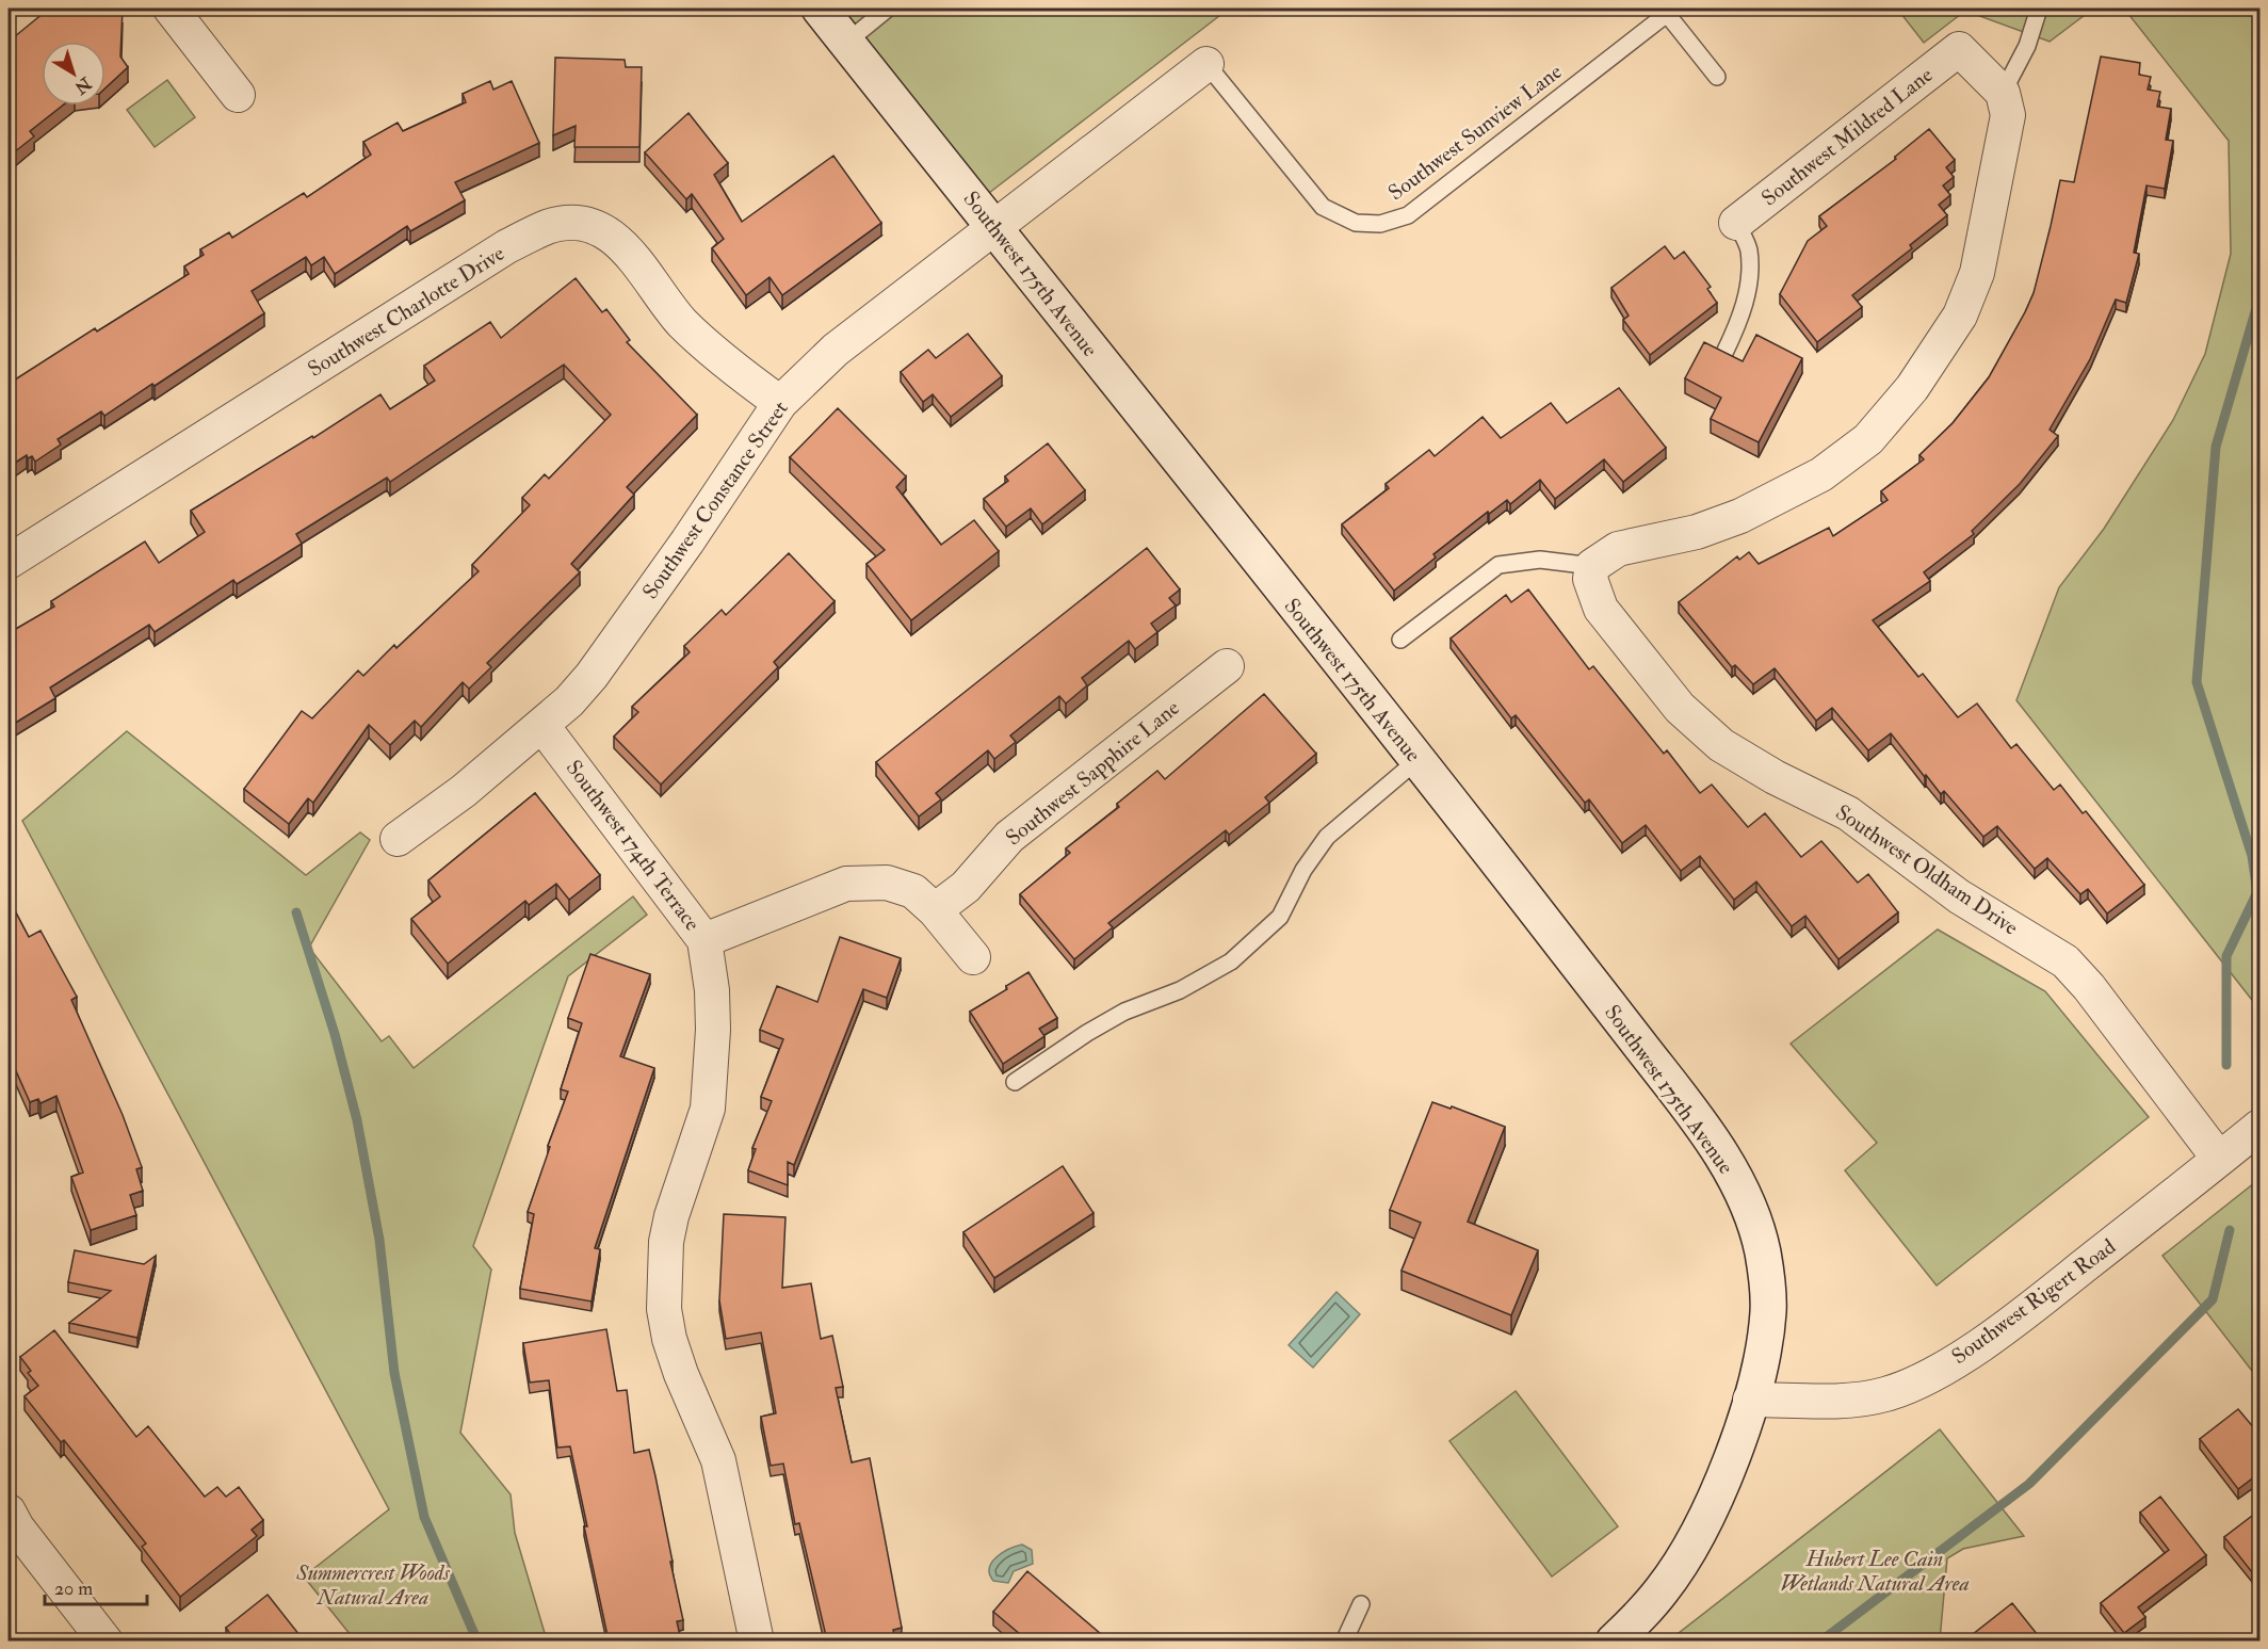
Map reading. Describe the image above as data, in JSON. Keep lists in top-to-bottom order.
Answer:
{
  "streets": {
    "main road": ["Southwest 175th Avenue"],
    "street": [
      "Southwest Mildred Lane",
      "Southwest Charlotte Drive",
      "Southwest Constance Street",
      "Southwest Sapphire Lane",
      "Southwest 174th Terrace",
      "Southwest Oldham Drive",
      "Southwest Rigert Road"
    ],
    "lane": ["Southwest Sunview Lane"]
  },
  "crossings": [
    ["Southwest Sunview Lane", "Southwest Constance Street"],
    ["Southwest 175th Avenue", "Southwest Constance Street"],
    ["Southwest 175th Avenue", "Southwest Rigert Road"],
    ["Southwest Charlotte Drive", "Southwest Constance Street"],
    ["Southwest Constance Street", "Southwest 174th Terrace"],
    ["Southwest Oldham Drive", "Southwest Rigert Road"]
  ],
  "parks": ["Hubert Lee Cain Wetlands Natural Area", "Summercrest Woods Natural Area"],
  "scale_bar": "20 m",
  "north": "bottom right"
}
